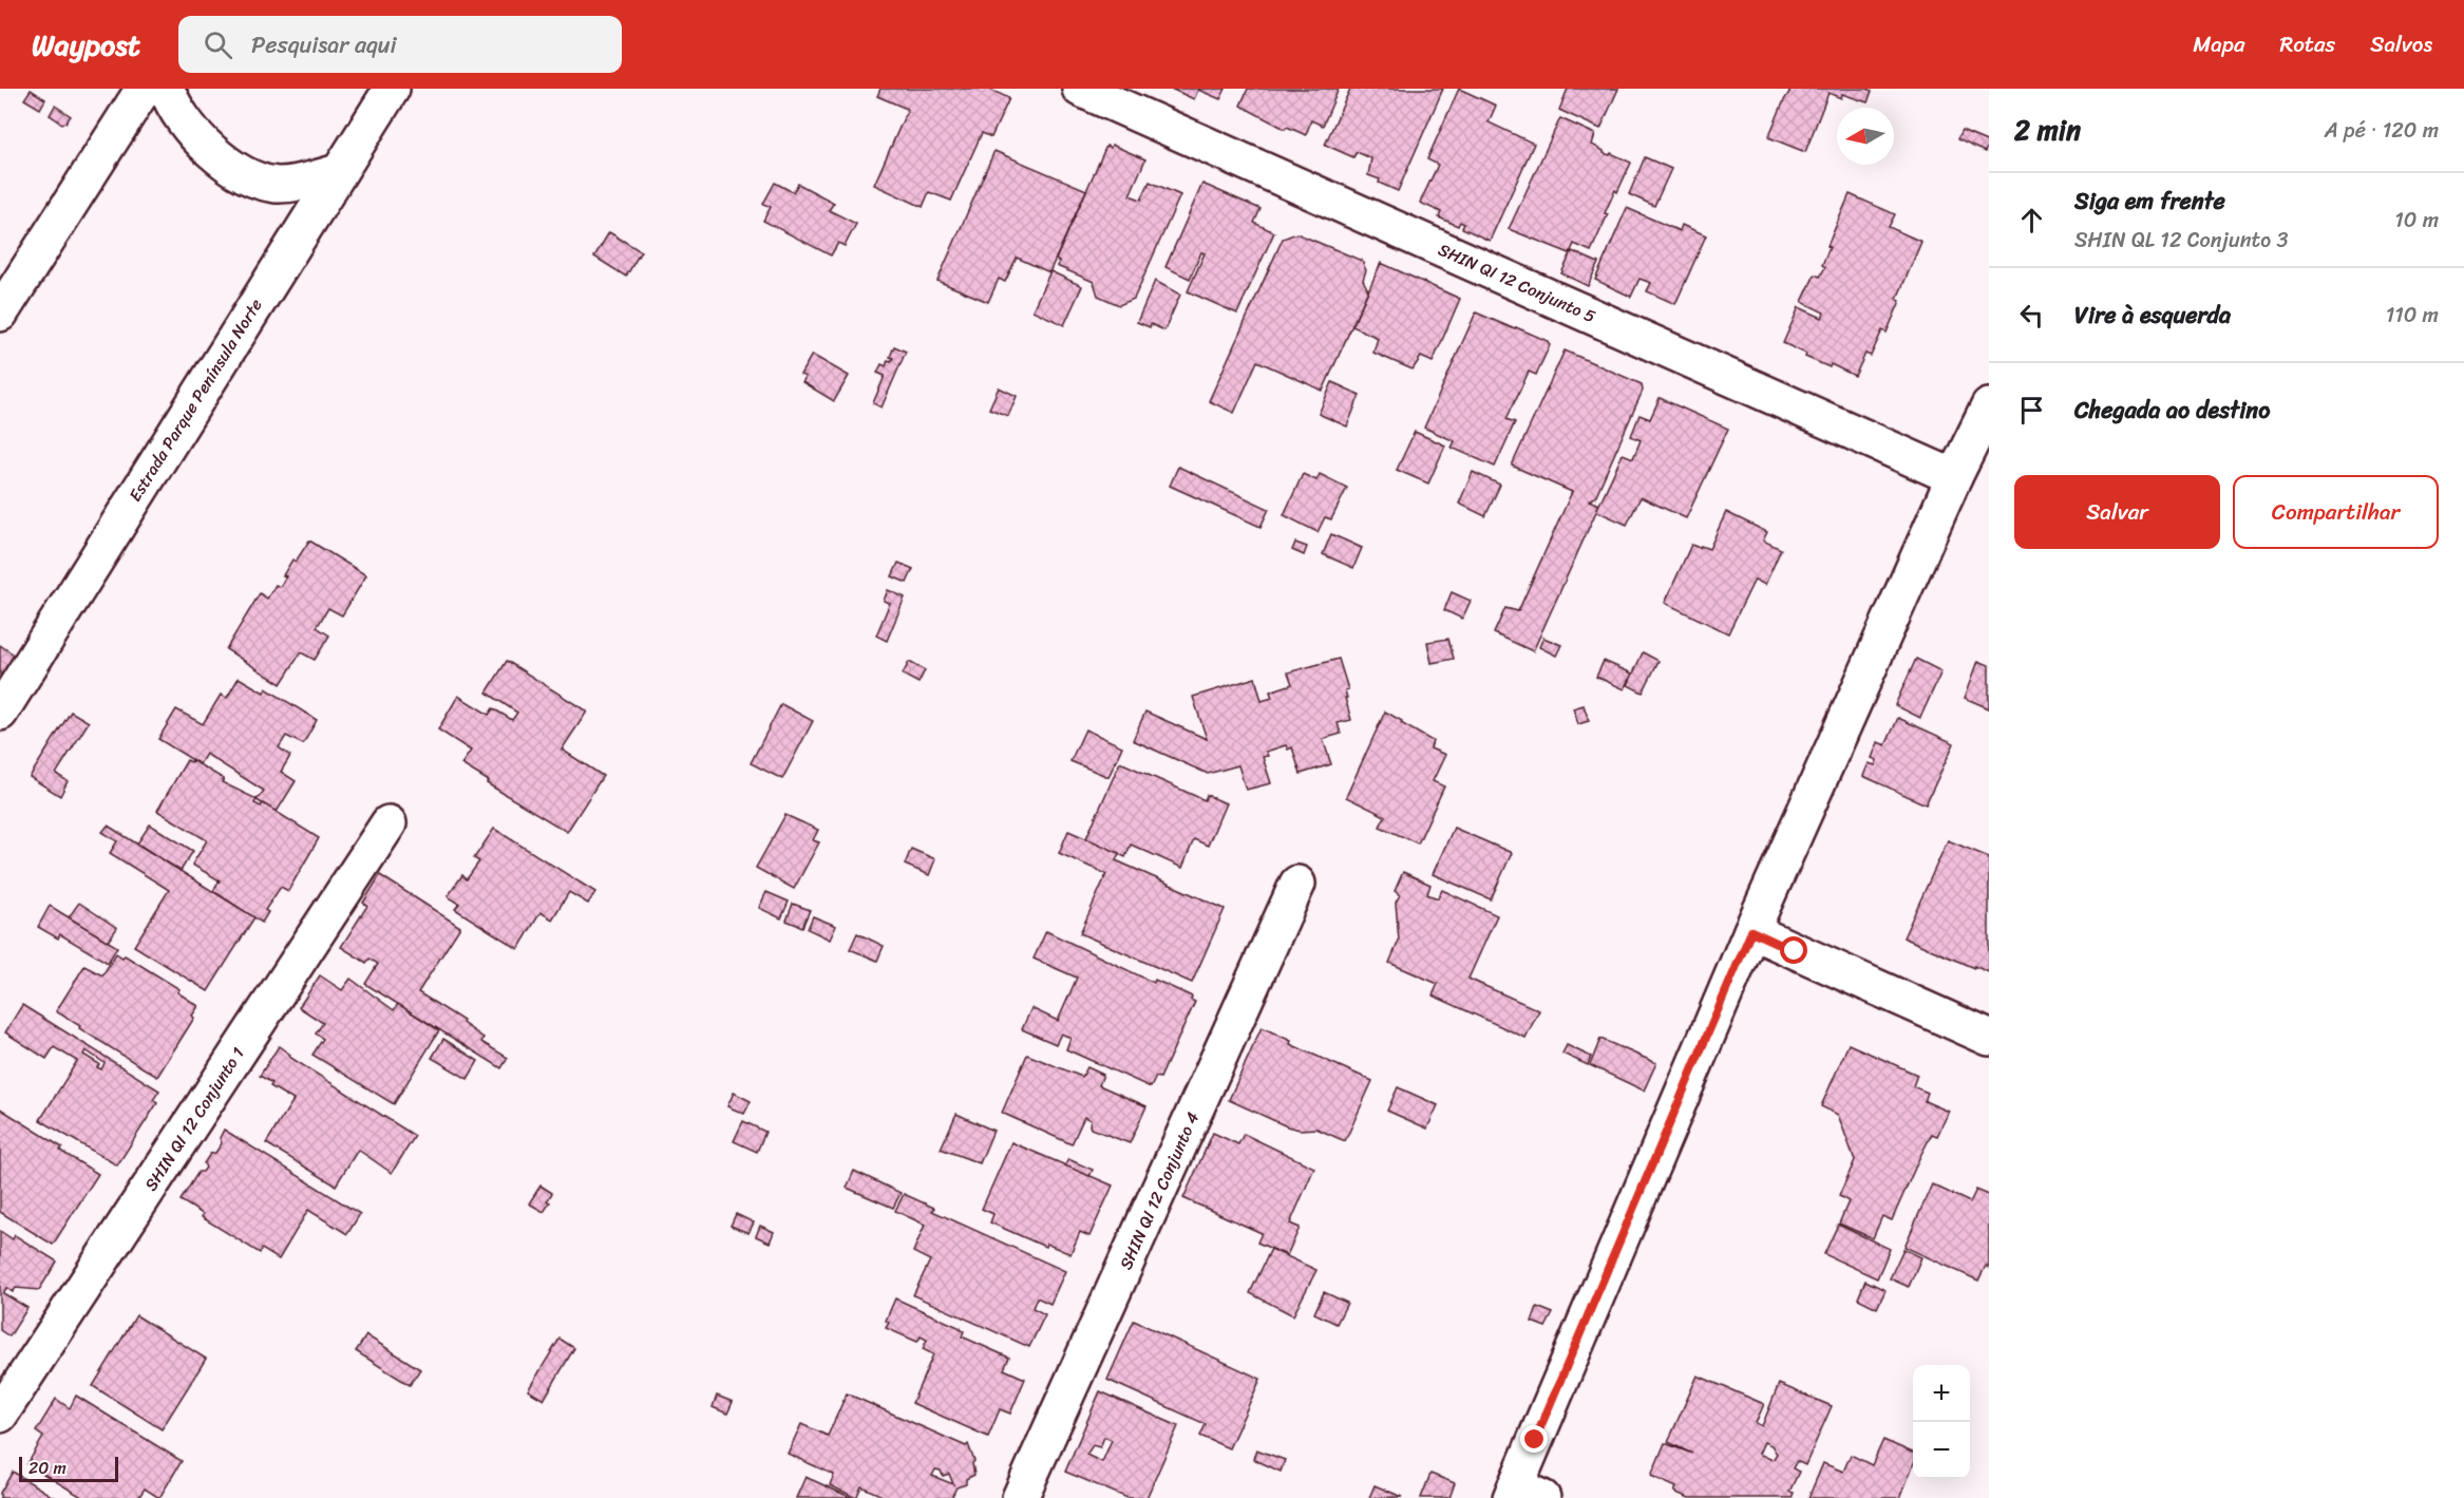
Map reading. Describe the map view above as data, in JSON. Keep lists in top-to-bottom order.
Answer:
{
  "streets": {
    "street": [
      "SHIN QI 12 Conjunto 5",
      "Estrada Parque Península Norte",
      "SHIN QI 12 Conjunto 1",
      "SHIN QI 12 Conjunto 4"
    ]
  },
  "scale_bar": "20 m",
  "north": "left",
  "page": {
    "header": "Waypost",
    "search": "Pesquisar aqui",
    "nav": ["Mapa", "Rotas", "Salvos"],
    "heading": ["2 min", "A pé · 120 m"],
    "list": [
      ["Siga em frente", "SHIN QL 12 Conjunto 3", "10 m"],
      ["Vire à esquerda", "110 m"],
      "Chegada ao destino"
    ],
    "buttons": ["Salvar", "Compartilhar"],
    "map_buttons": ["+", "−"],
    "scale": "20 m"
  }
}
